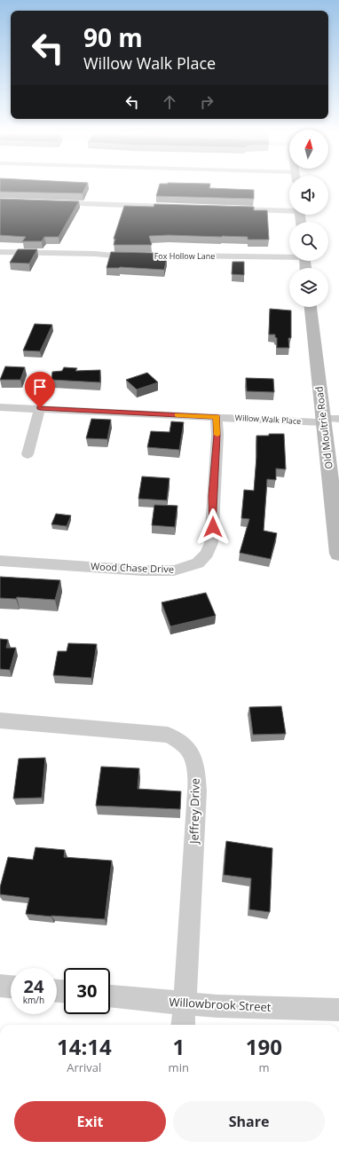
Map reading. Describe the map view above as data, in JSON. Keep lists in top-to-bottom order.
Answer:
{
  "streets": {
    "main road": ["Old Moultrie Road"],
    "street": [
      "Fox Hollow Lane",
      "Willow Walk Place",
      "Wood Chase Drive",
      "Jeffrey Drive",
      "Willowbrook Street"
    ]
  },
  "crossings": [
    ["Willow Walk Place", "Old Moultrie Road"],
    ["Willow Walk Place", "Wood Chase Drive"],
    ["Jeffrey Drive", "Willowbrook Street"]
  ],
  "north": "top",
  "page": {
    "turn": ["90 m", "Willow Walk Place"],
    "speed": "24 km/h",
    "limit": "30",
    "eta": [
      "14:14",
      "Arrival",
      "1",
      "min",
      "190",
      "m"
    ],
    "buttons": ["Exit", "Share"]
  }
}
